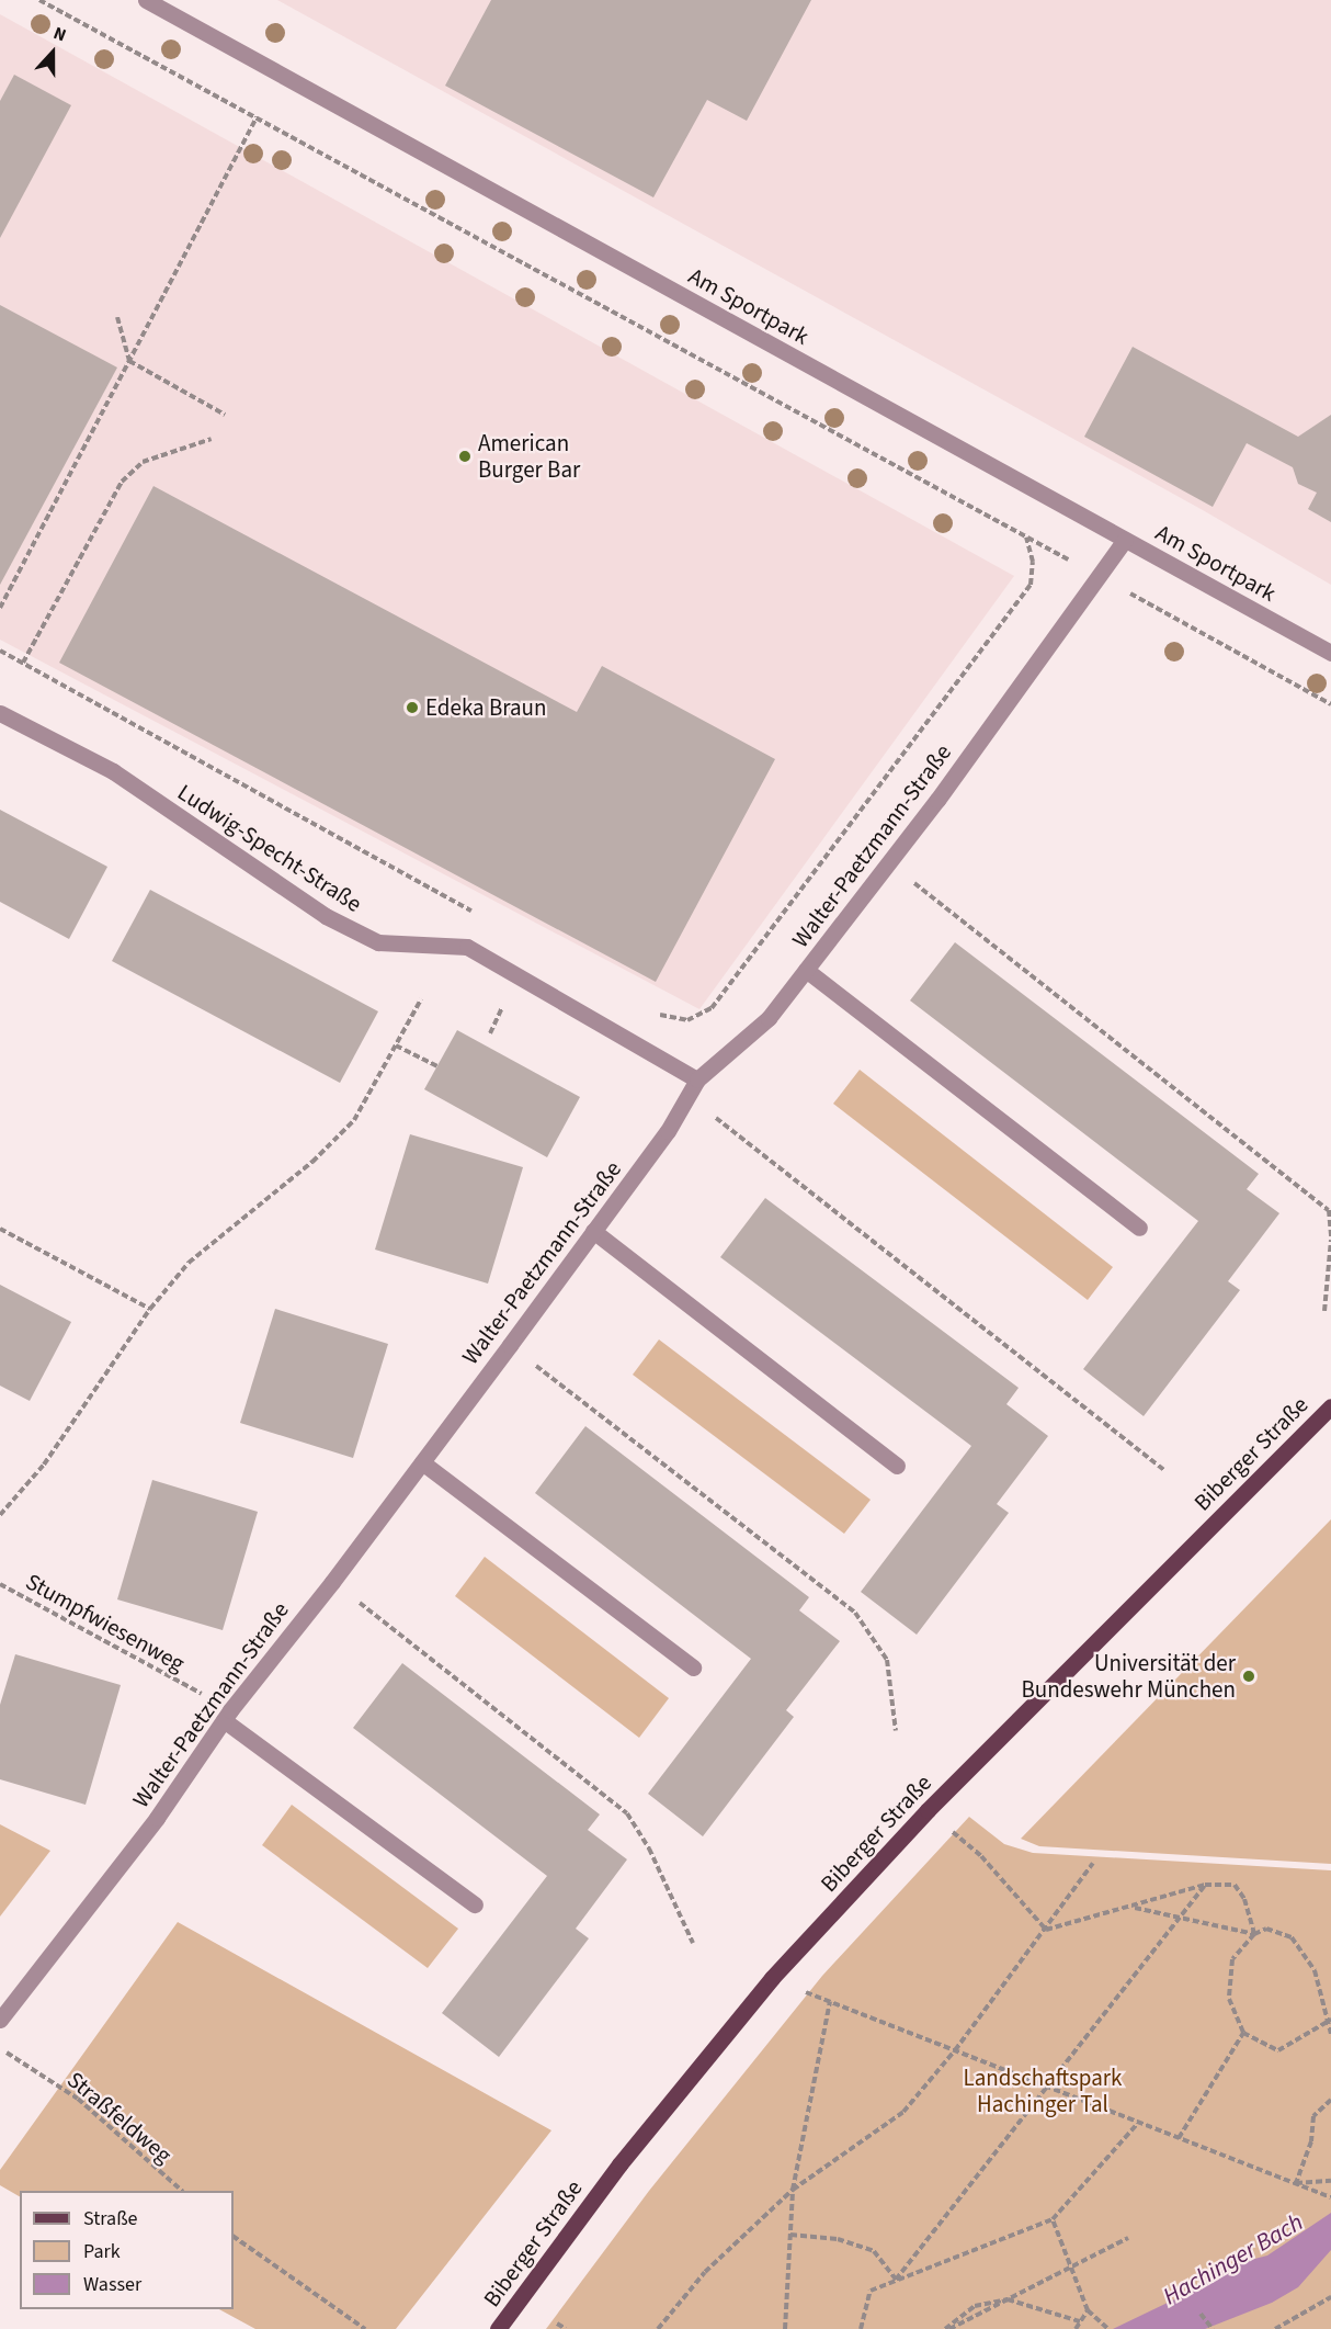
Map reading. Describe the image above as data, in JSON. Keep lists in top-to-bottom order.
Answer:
{
  "streets": {
    "main road": ["Biberger Straße"],
    "street": ["Am Sportpark", "Walter-Paetzmann-Straße", "Ludwig-Specht-Straße"],
    "path": ["Stumpfwiesenweg", "Straßfeldweg"]
  },
  "crossings": [
    ["Am Sportpark", "Walter-Paetzmann-Straße"],
    ["Walter-Paetzmann-Straße", "Ludwig-Specht-Straße"],
    ["Walter-Paetzmann-Straße", "Stumpfwiesenweg"]
  ],
  "water": ["Hachinger Bach"],
  "parks": ["Landschaftspark Hachinger Tal"],
  "places": ["American Burger Bar", "Edeka Braun", "Universität der Bundeswehr München"],
  "legend": ["Straße", "Park", "Wasser"],
  "north": "top"
}
